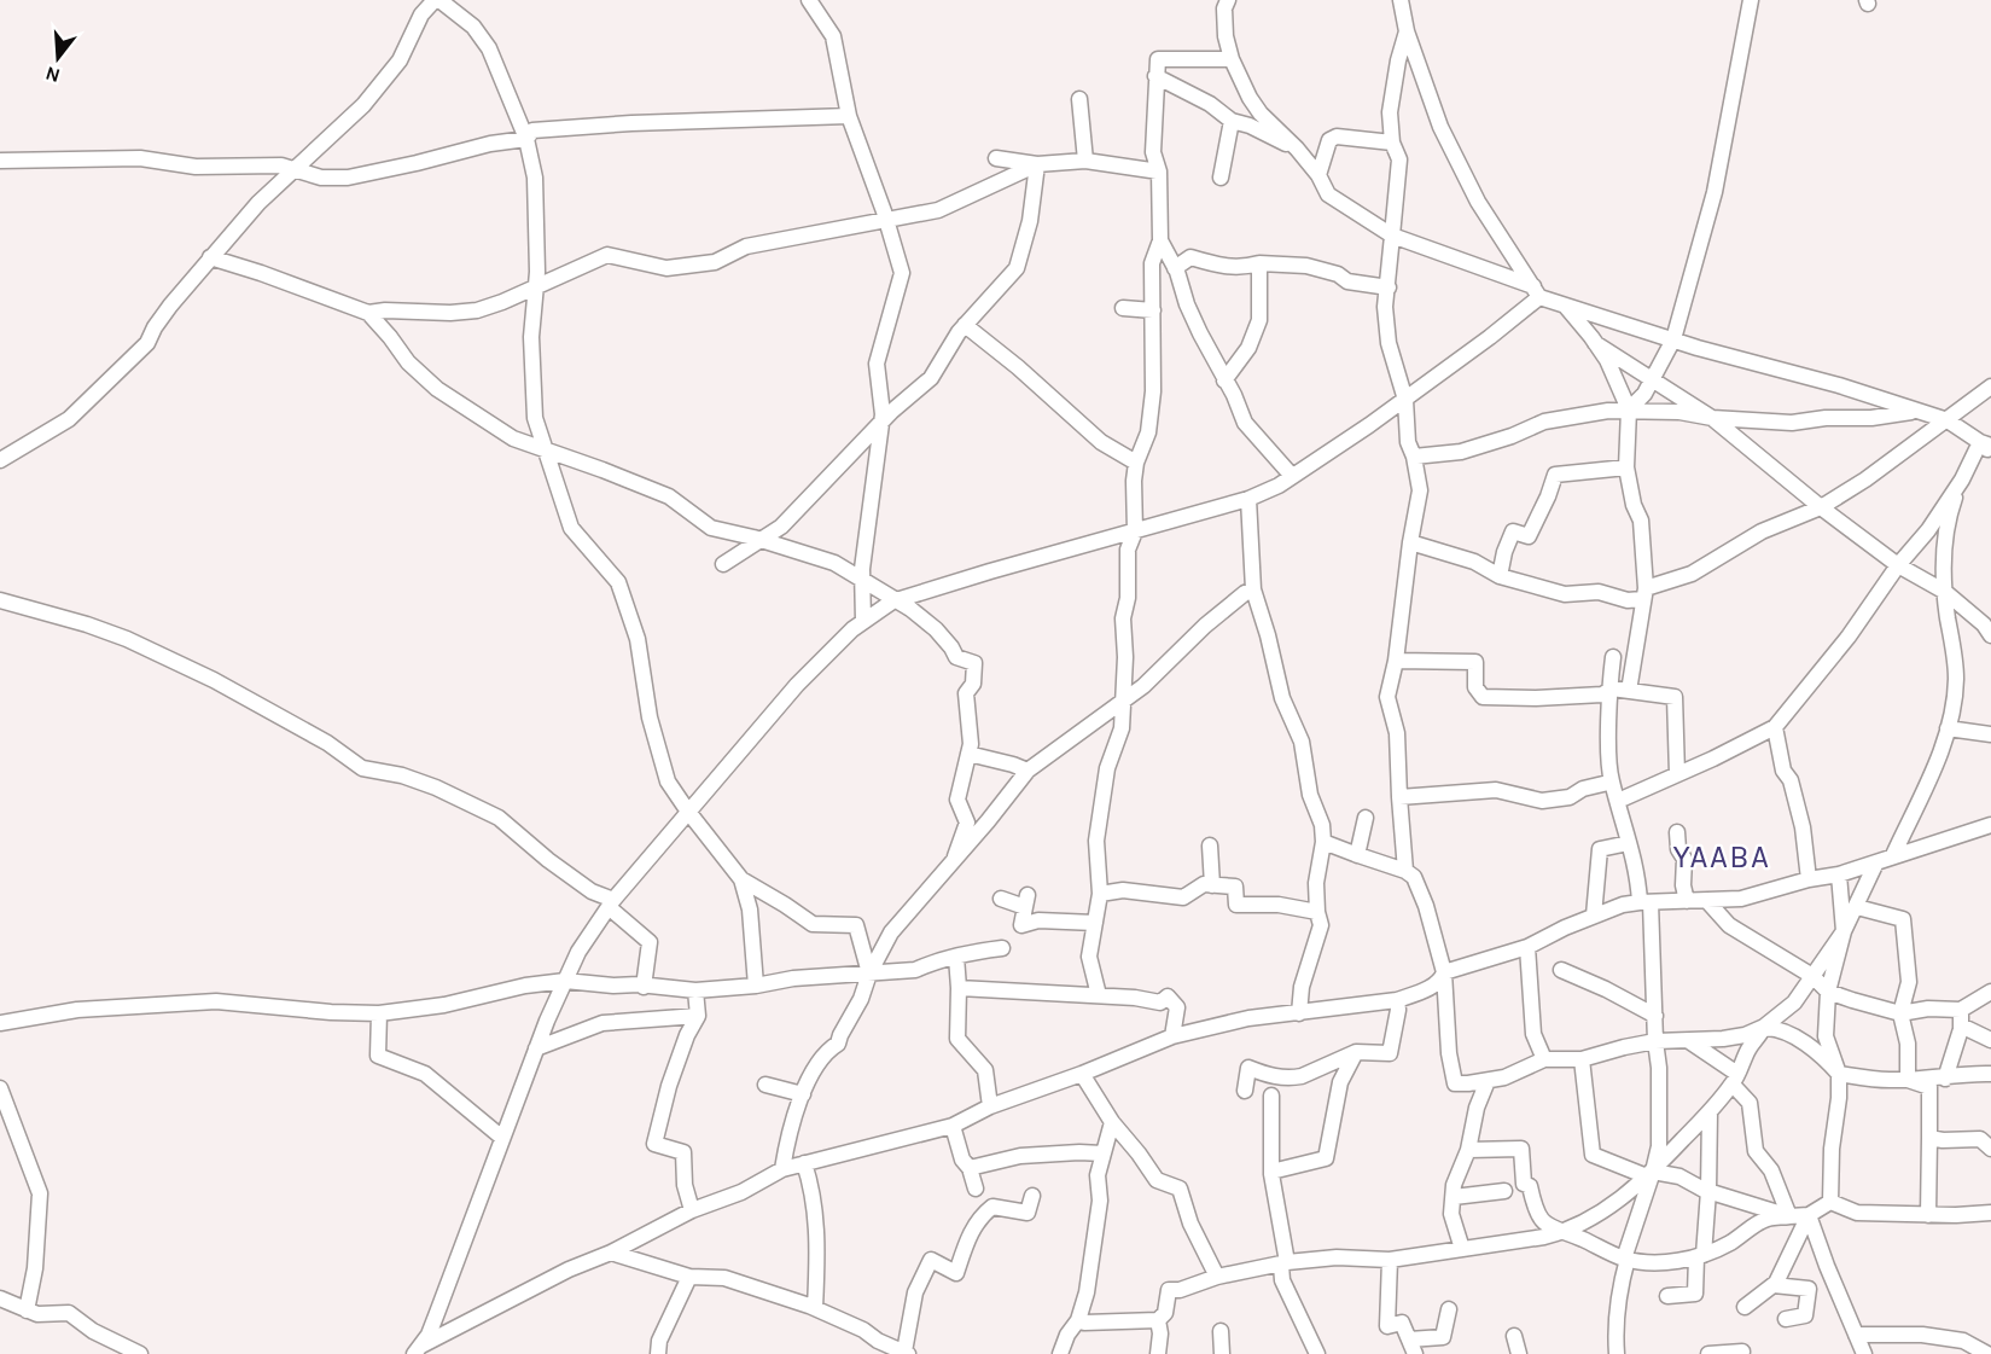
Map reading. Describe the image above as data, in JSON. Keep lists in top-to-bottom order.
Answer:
{
  "districts": ["YAABA"],
  "north": "bottom"
}
